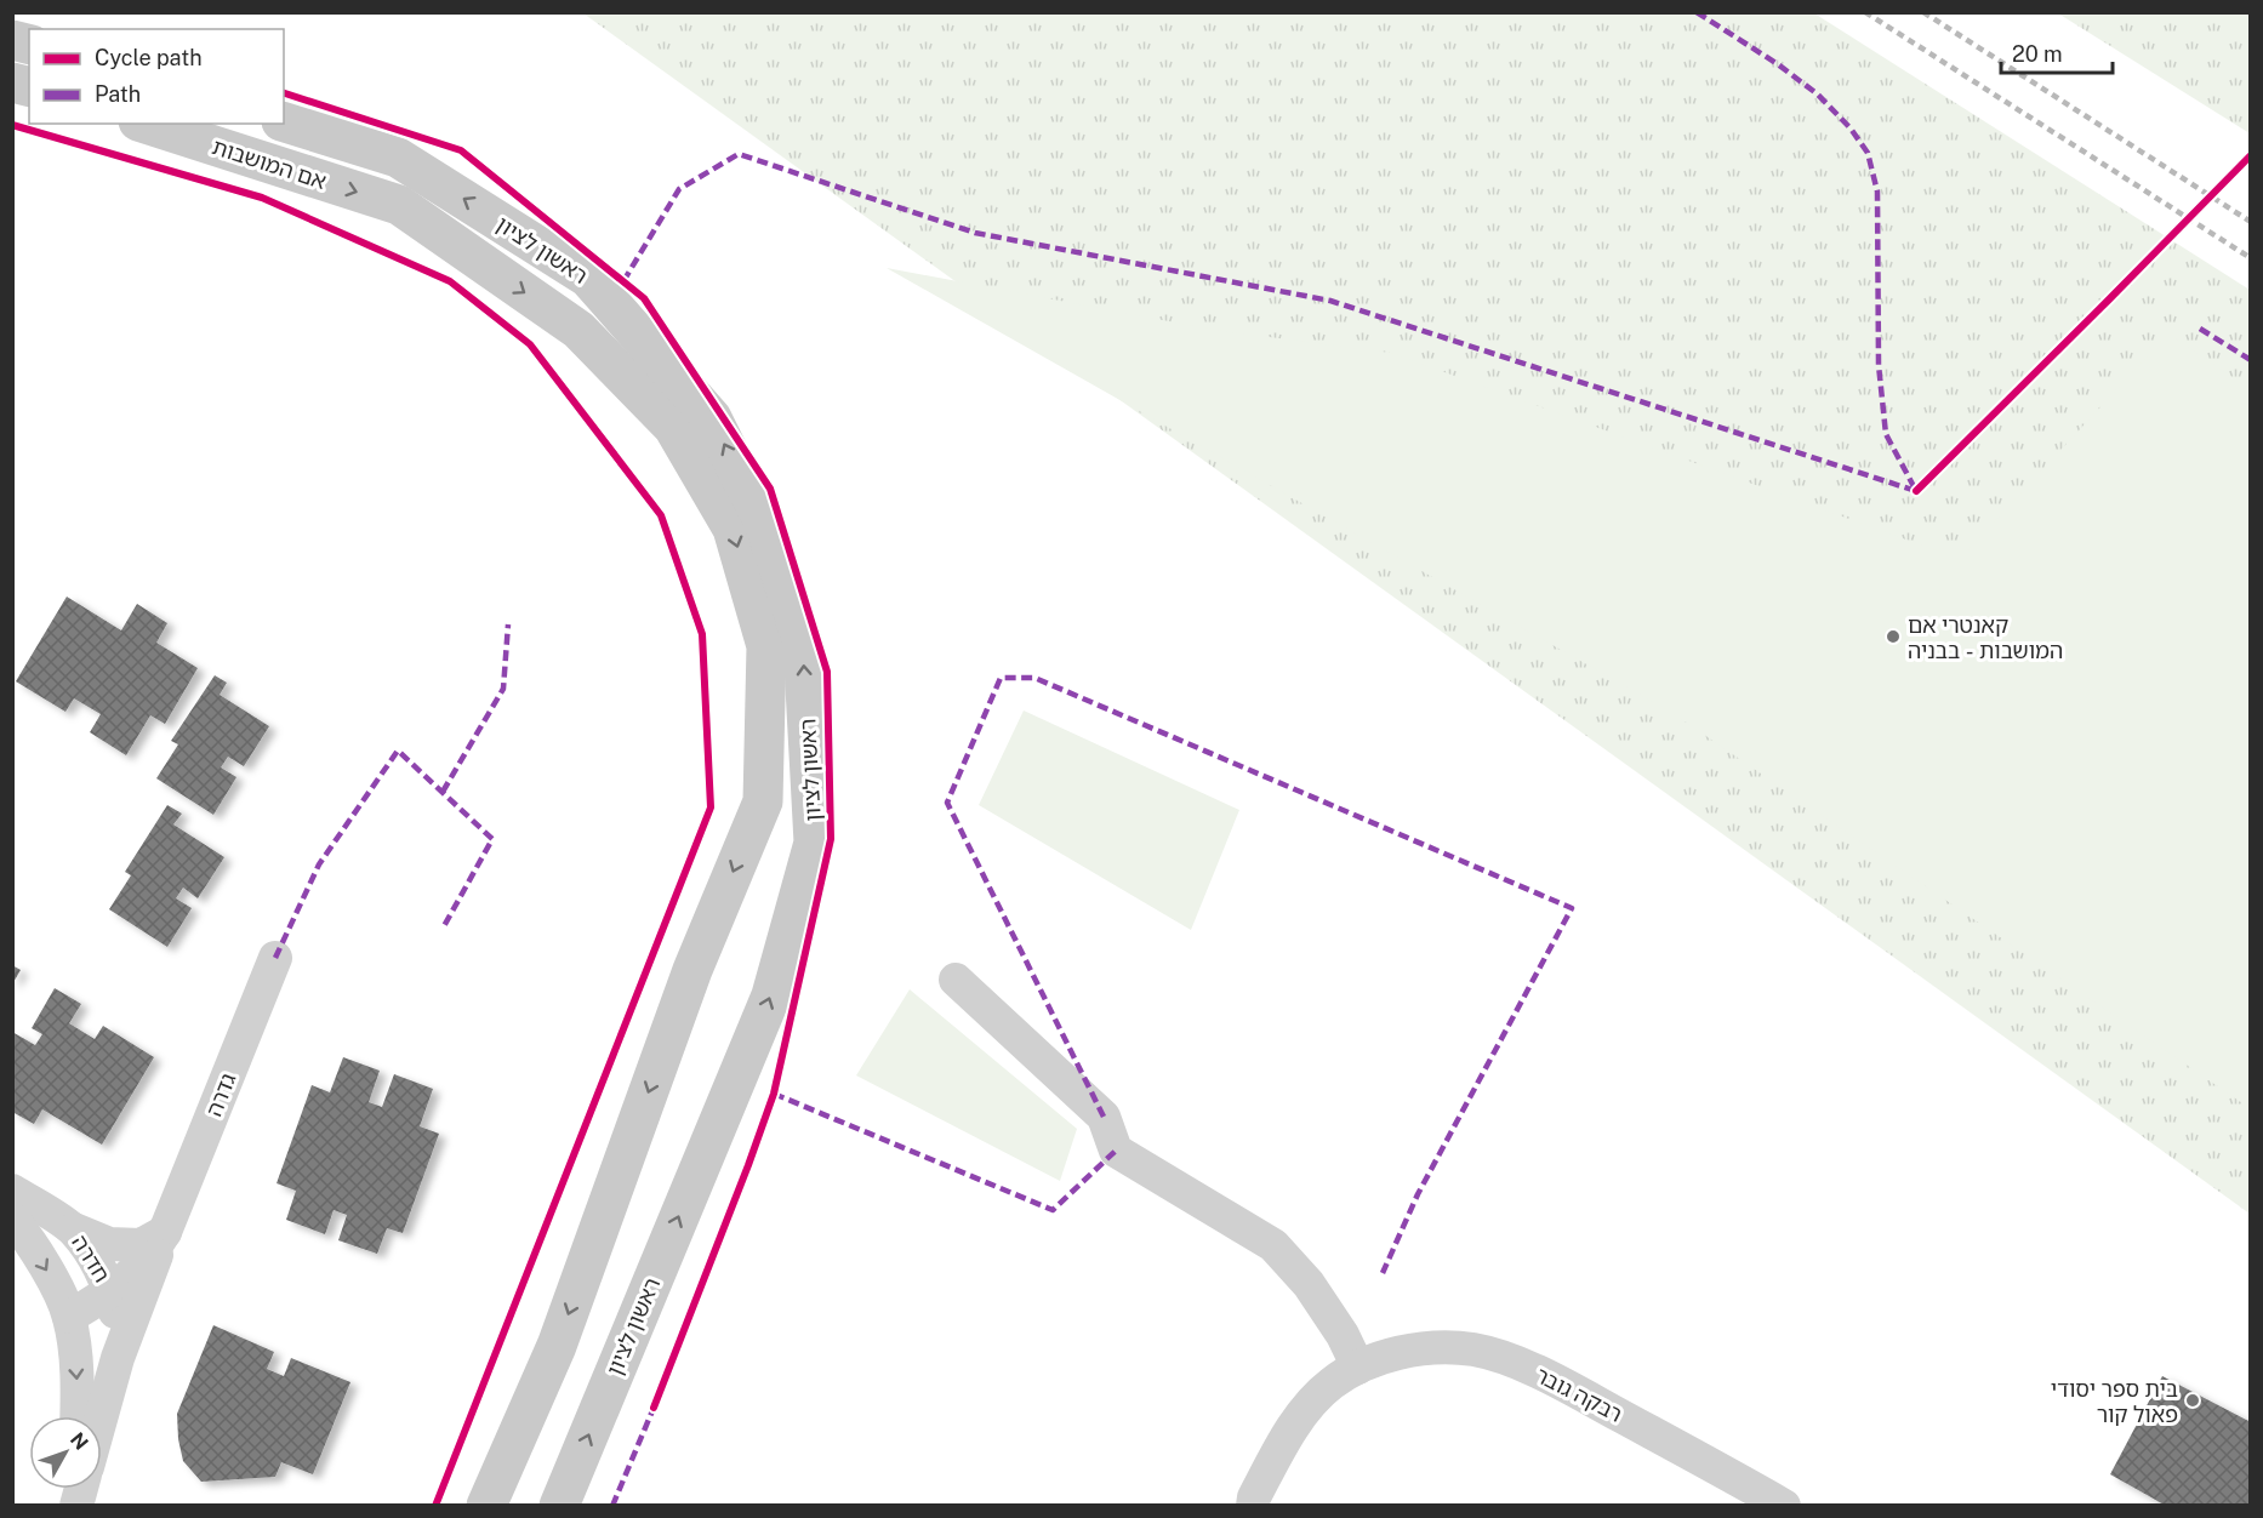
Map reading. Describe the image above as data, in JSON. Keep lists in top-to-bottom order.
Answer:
{
  "streets": {
    "main road": ["אם המושבות", "ראשון לציון"],
    "street": ["גדרה", "חדרה", "רבקה גובר"]
  },
  "crossings": [
    ["אם המושבות", "ראשון לציון"],
    ["גדרה", "חדרה"]
  ],
  "places": ["קאנטרי אם המושבות - בבניה", "בית ספר יסודי פאול קור"],
  "legend": ["Cycle path", "Path"],
  "scale_bar": "20 m",
  "north": "top right"
}
